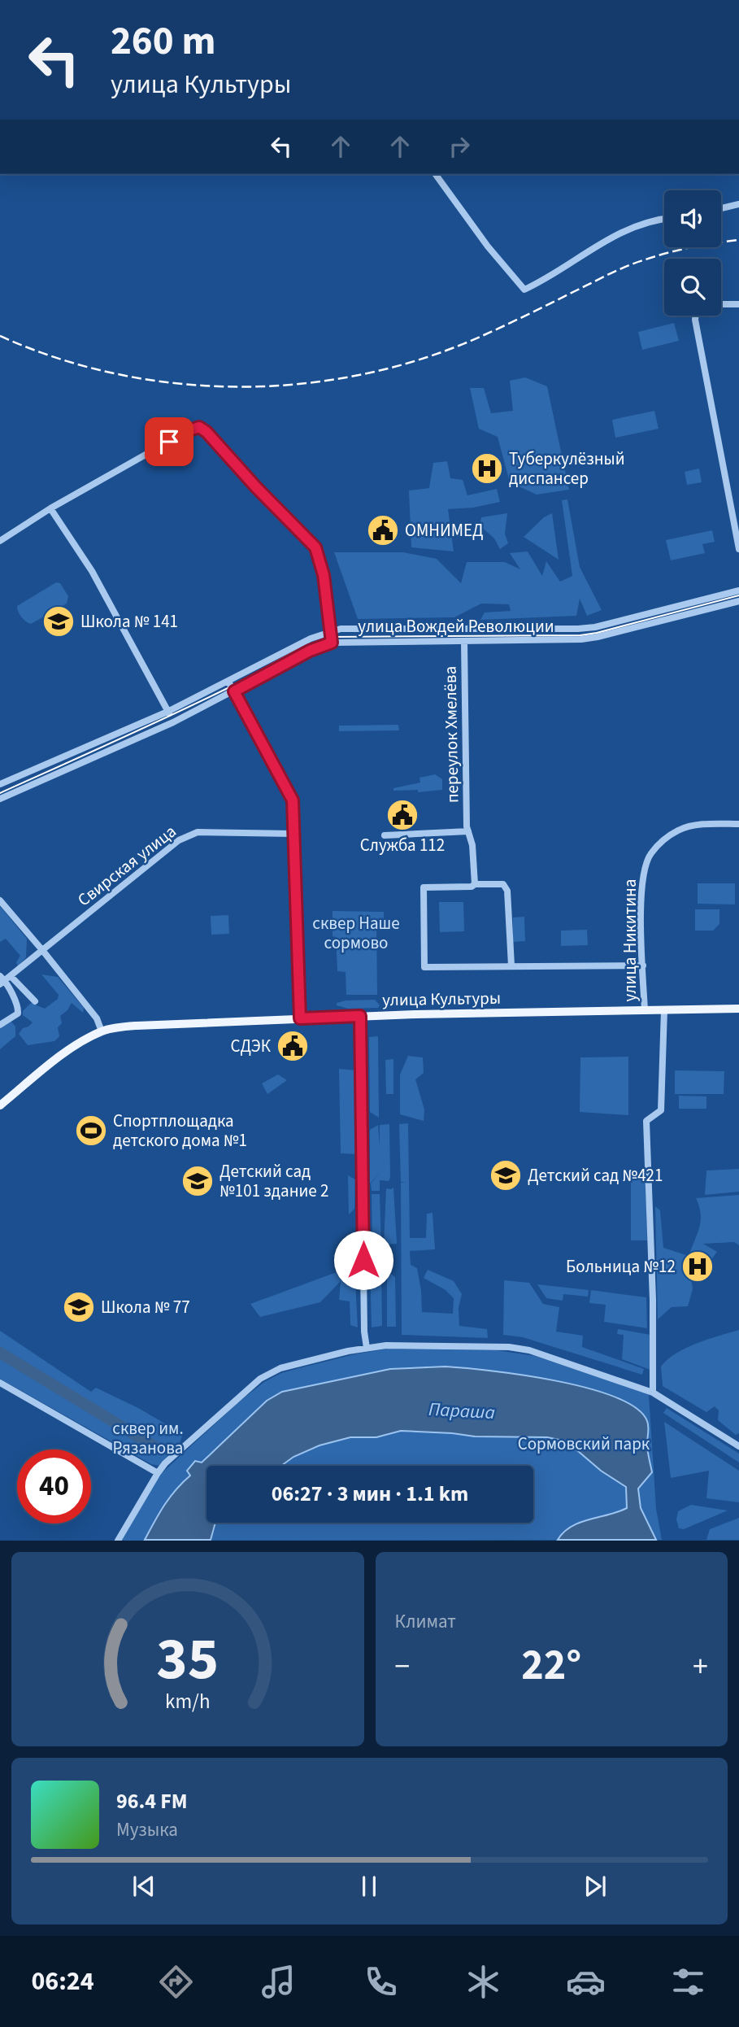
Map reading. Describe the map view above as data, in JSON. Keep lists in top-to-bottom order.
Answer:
{
  "streets": {
    "main road": ["улица Культуры"],
    "street": [
      "улица Вождей Революции",
      "переулок Хмелёва",
      "Свирская улица",
      "улица Никитина"
    ]
  },
  "crossings": [
    ["улица Вождей Революции", "переулок Хмелёва"],
    ["улица Никитина", "улица Культуры"]
  ],
  "water": ["Параша"],
  "parks": ["сквер Наше сормово", "сквер им. Рязанова", "Сормовский парк"],
  "places": {
    "hospital": ["Туберкулёзный диспансер", "Больница №12"],
    "public building": ["ОМНИМЕД", "Служба 112", "СДЭК"],
    "school or university": [
      "Школа № 141",
      "Детский сад №421",
      "Детский сад №101 здание 2",
      "Школа № 77"
    ],
    "sports": ["Спортплощадка детского дома №1"]
  },
  "page": {
    "turn": ["260 m", "улица Культуры"],
    "limit": "40",
    "trip": "06:27 · 3 мин · 1.1 km",
    "tile": "Климат",
    "heat": ["−", "22°", "+"],
    "song": ["96.4 FM", "Музыка"],
    "tabs": "06:24",
    "gauge": ["35", "km/h"]
  }
}
